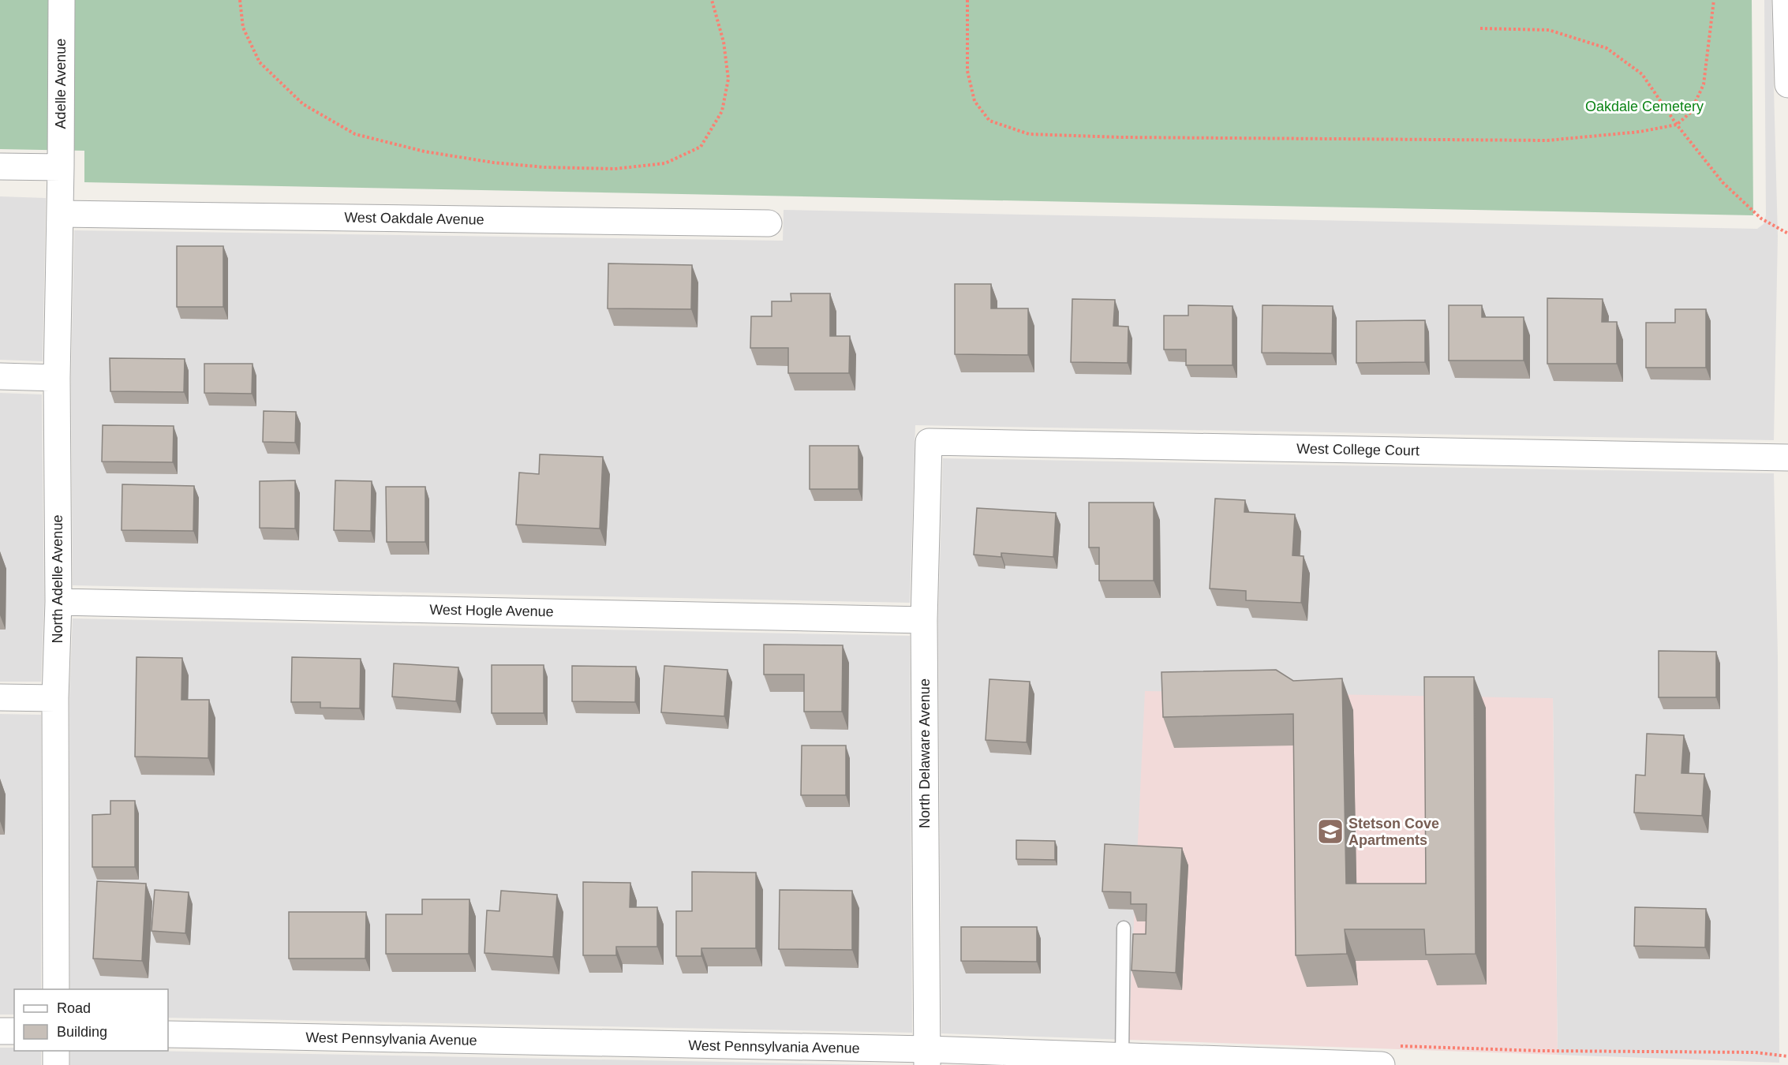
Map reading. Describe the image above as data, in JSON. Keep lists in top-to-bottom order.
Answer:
{
  "streets": {
    "street": [
      "Adelle Avenue",
      "West Oakdale Avenue",
      "West College Court",
      "North Adelle Avenue",
      "West Hogle Avenue",
      "North Delaware Avenue",
      "West Pennsylvania Avenue"
    ]
  },
  "crossings": [
    ["Adelle Avenue", "North Adelle Avenue"],
    ["West Oakdale Avenue", "North Adelle Avenue"],
    ["West College Court", "North Delaware Avenue"],
    ["North Adelle Avenue", "West Hogle Avenue"],
    ["West Hogle Avenue", "North Delaware Avenue"],
    ["North Delaware Avenue", "West Pennsylvania Avenue"]
  ],
  "parks": ["Oakdale Cemetery"],
  "places": {
    "school or university": ["Stetson Cove Apartments"]
  },
  "legend": ["Road", "Building"]
}
